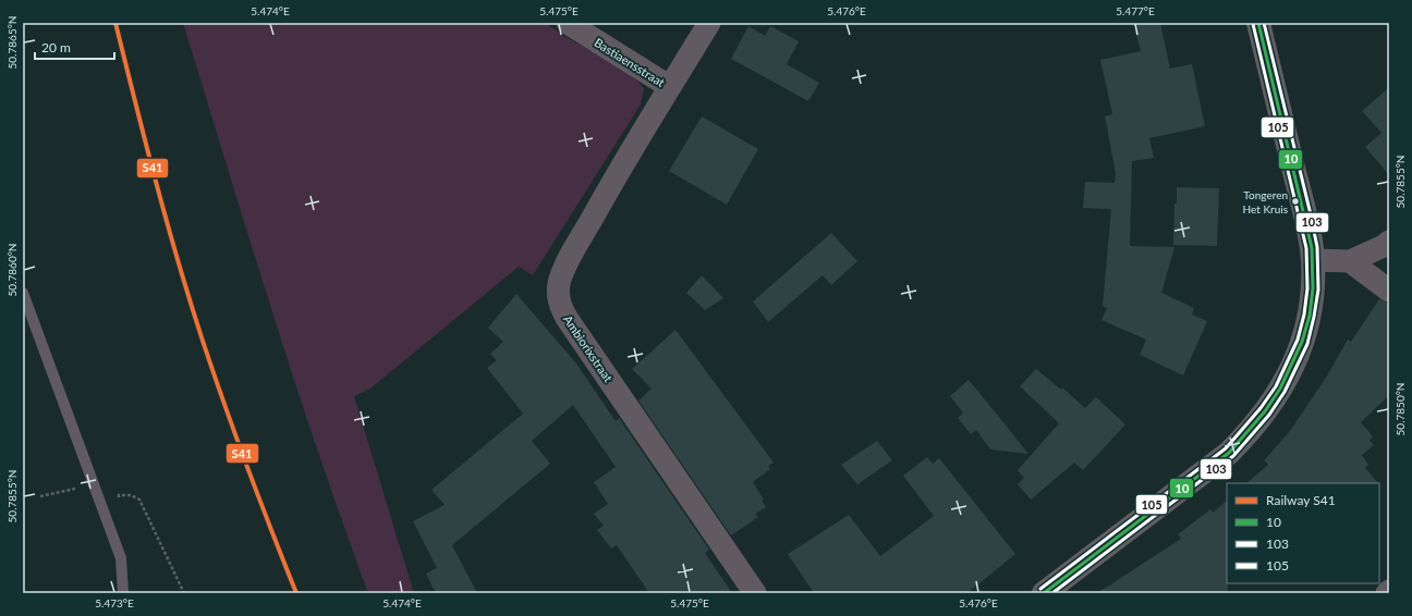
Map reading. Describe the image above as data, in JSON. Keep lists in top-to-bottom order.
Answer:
{
  "streets": {
    "street": ["Bastiaensstraat", "Ambiorixstraat"]
  },
  "crossings": [
    ["Bastiaensstraat", "Ambiorixstraat"]
  ],
  "places": ["Tongeren Het Kruis"],
  "lines": [
    "rail line S41",
    "transit line 10",
    "transit line 103",
    "transit line 105"
  ],
  "legend": [
    "Railway S41",
    "10",
    "103",
    "105"
  ],
  "scale_bar": "20 m",
  "coordinates": [
    "5.474°E",
    "5.475°E",
    "5.476°E",
    "5.477°E",
    "50.7865°N",
    "50.7855°N",
    "50.7860°N",
    "50.7850°N",
    "5.473°E"
  ]
}
